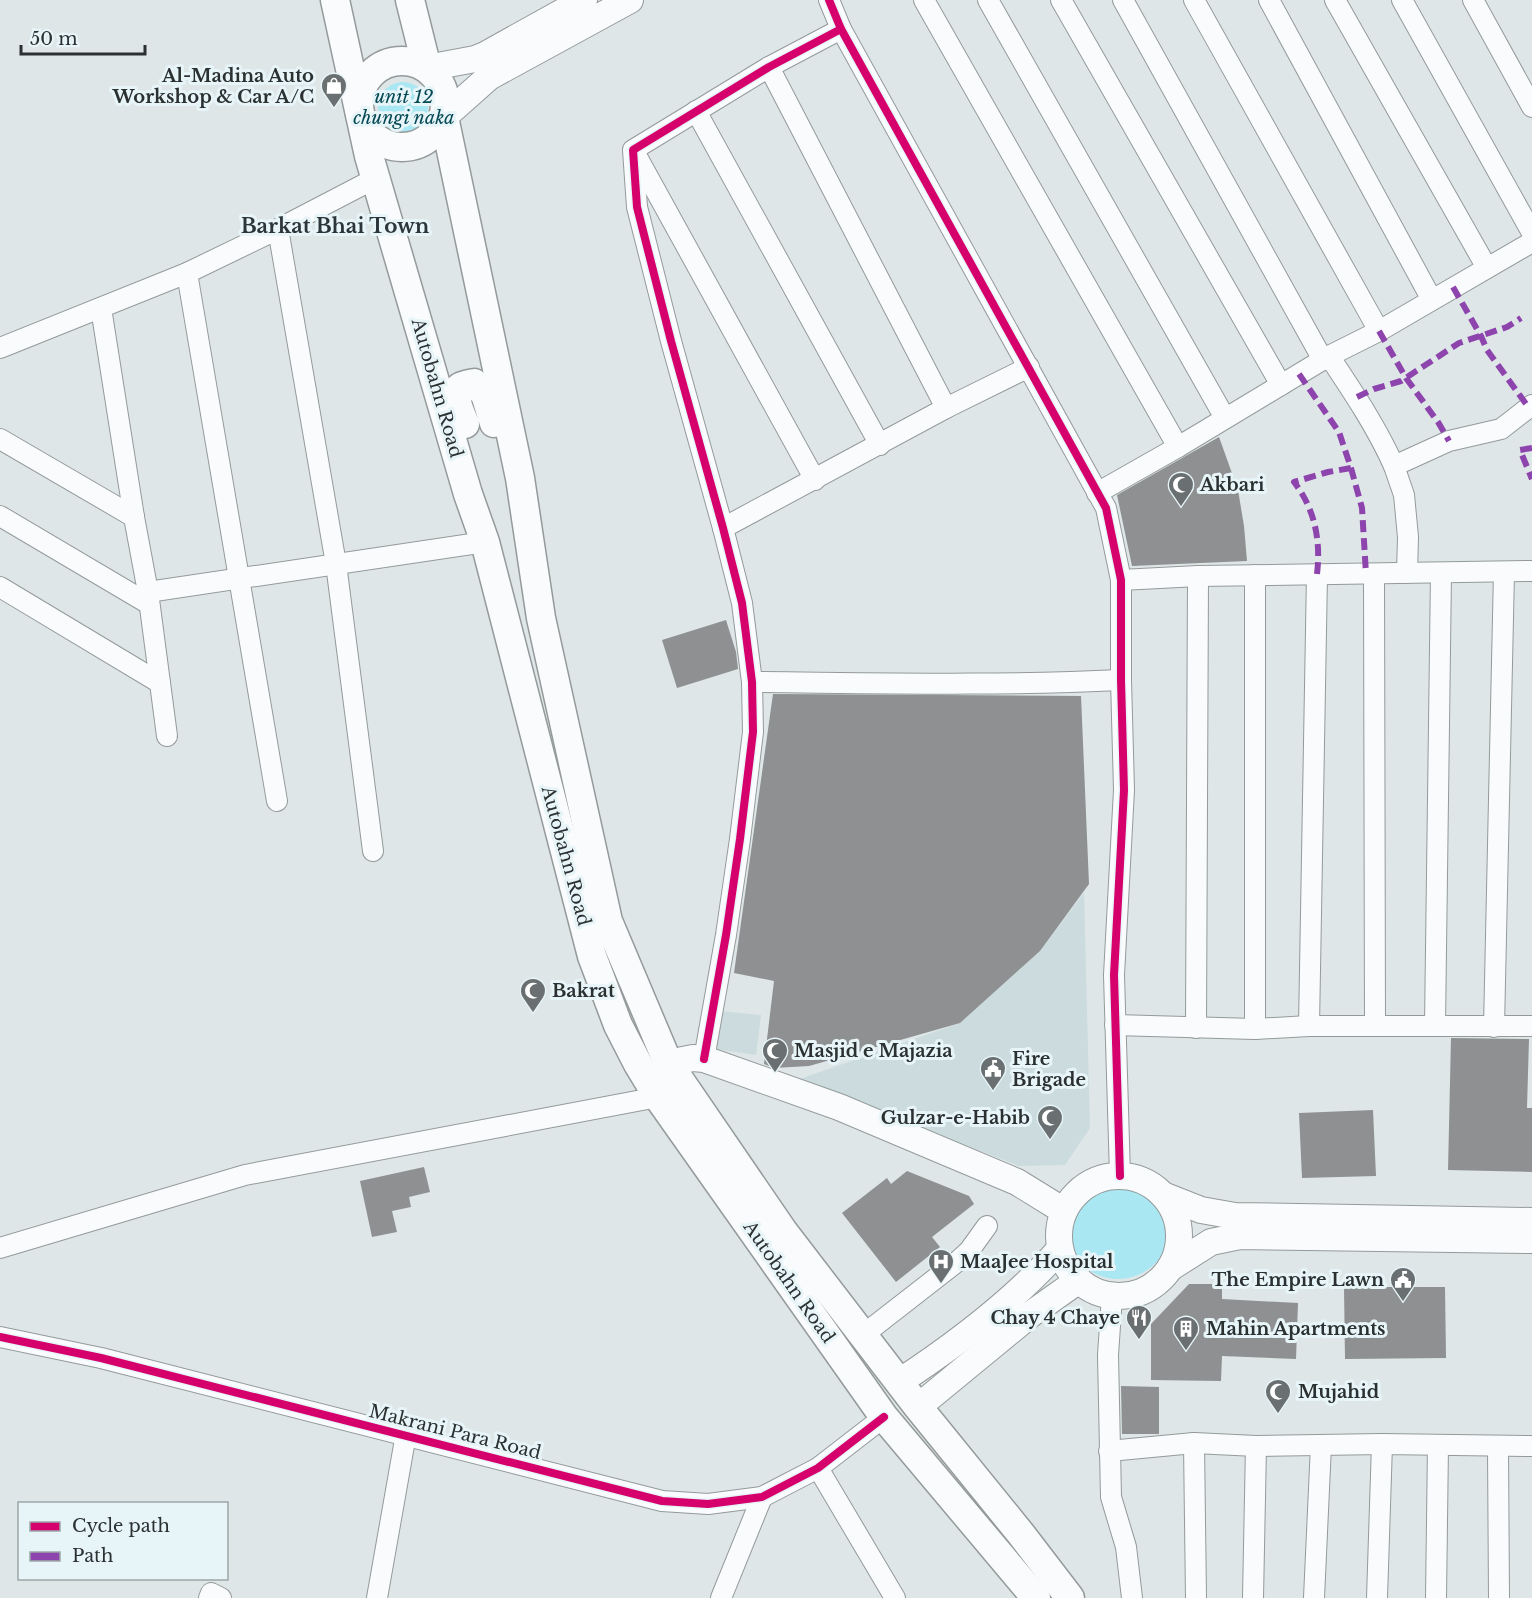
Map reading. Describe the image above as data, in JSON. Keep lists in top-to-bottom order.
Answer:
{
  "streets": {
    "highway": ["Autobahn Road"],
    "street": ["Makrani Para Road"]
  },
  "crossings": [
    ["Autobahn Road", "Makrani Para Road"]
  ],
  "districts": ["Barkat Bhai Town"],
  "parks": ["unit 12 chungi naka"],
  "places": {
    "shop": ["Al-Madina Auto Workshop & Car A/C"],
    "mosque": [
      "Akbari",
      "Bakrat",
      "Masjid e Majazia",
      "Gulzar-e-Habib",
      "Mujahid"
    ],
    "public building": ["Fire Brigade", "The Empire Lawn"],
    "hospital": ["MaaJee Hospital"],
    "restaurant": ["Chay 4 Chaye"],
    "building": ["Mahin Apartments"]
  },
  "legend": ["Cycle path", "Path"],
  "scale_bar": "50 m"
}
